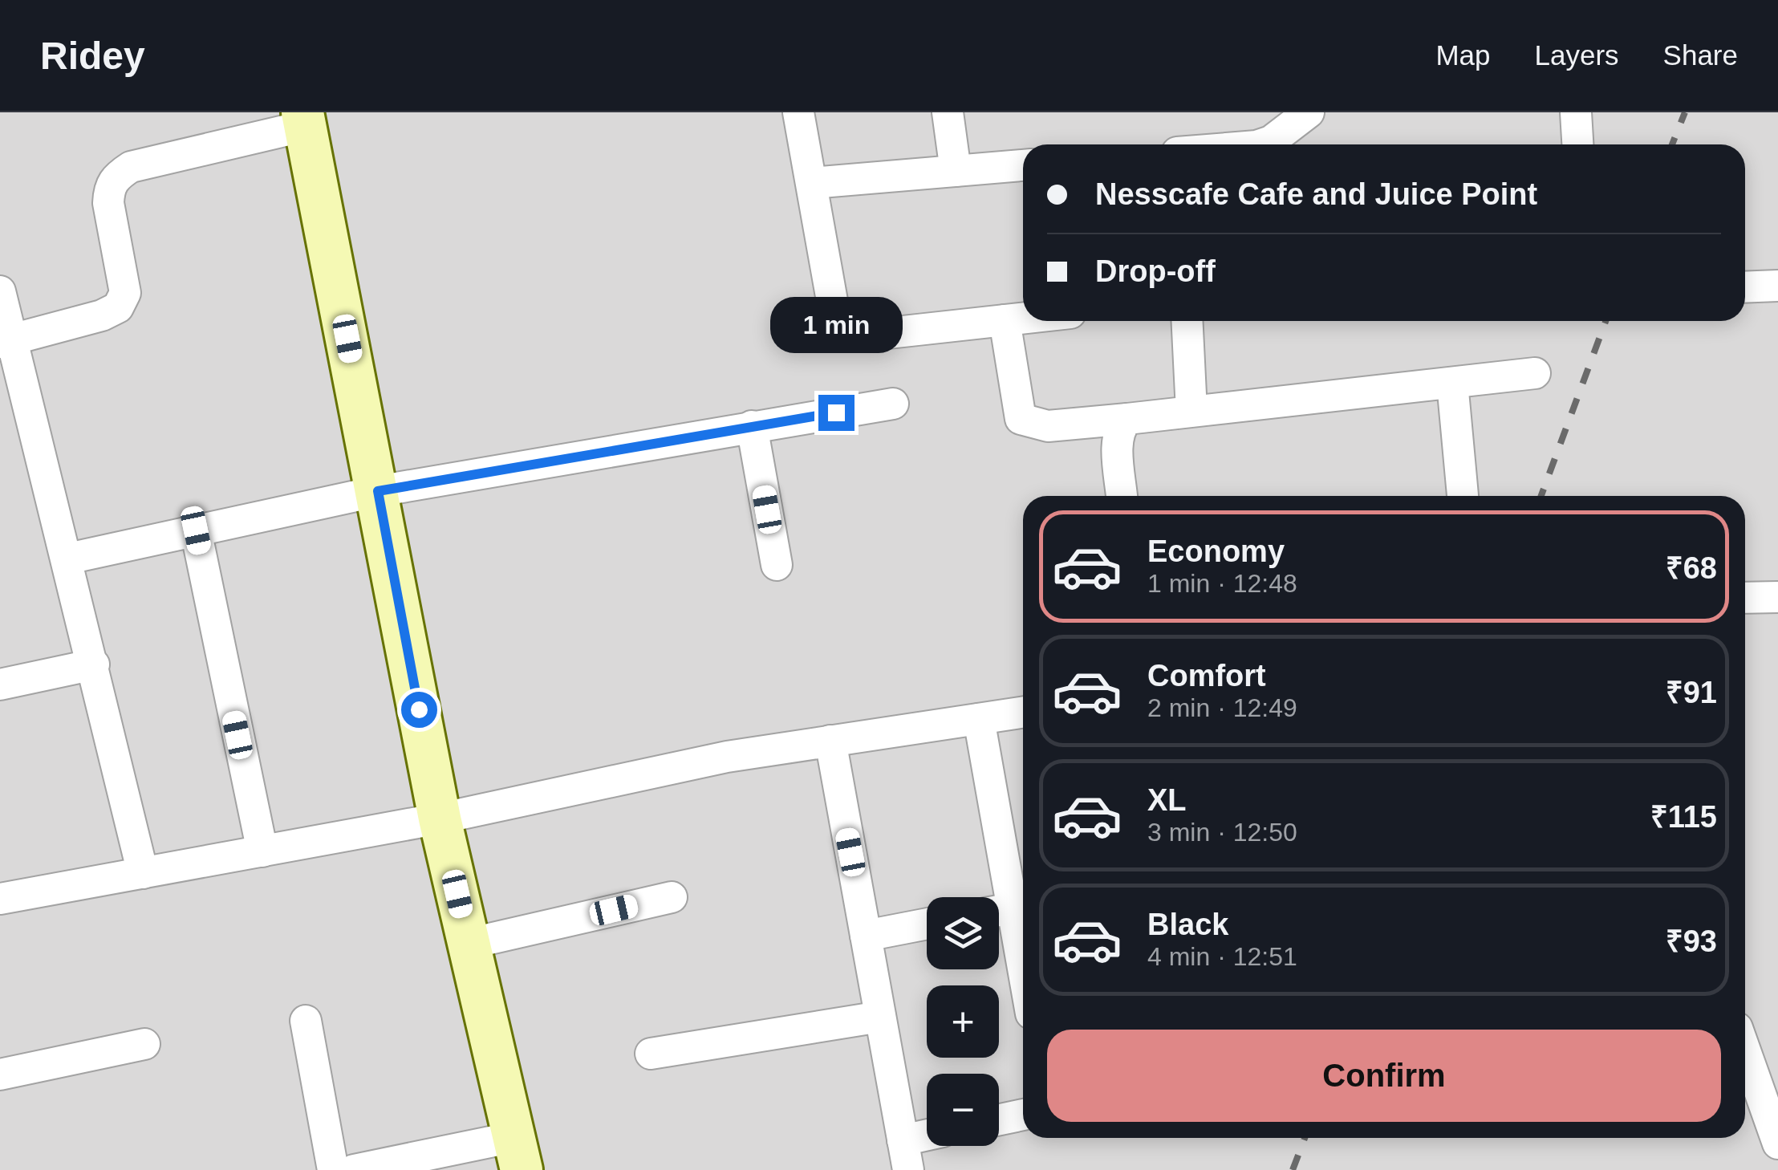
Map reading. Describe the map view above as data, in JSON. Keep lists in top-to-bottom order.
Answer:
{
  "page": {
    "header": "Ridey",
    "nav": ["Map", "Layers", "Share"],
    "banner": ["Nesscafe Cafe and Juice Point", "Drop-off"],
    "bubble": "1 min",
    "list": [
      {
        "name": "Economy",
        "note": "1 min · 12:48",
        "value": "₹68"
      },
      {
        "name": "Comfort",
        "note": "2 min · 12:49",
        "value": "₹91"
      },
      {
        "name": "XL",
        "note": "3 min · 12:50",
        "value": "₹115"
      },
      {
        "name": "Black",
        "note": "4 min · 12:51",
        "value": "₹93"
      }
    ],
    "map_buttons": ["+", "−"],
    "buttons": "Confirm"
  }
}
